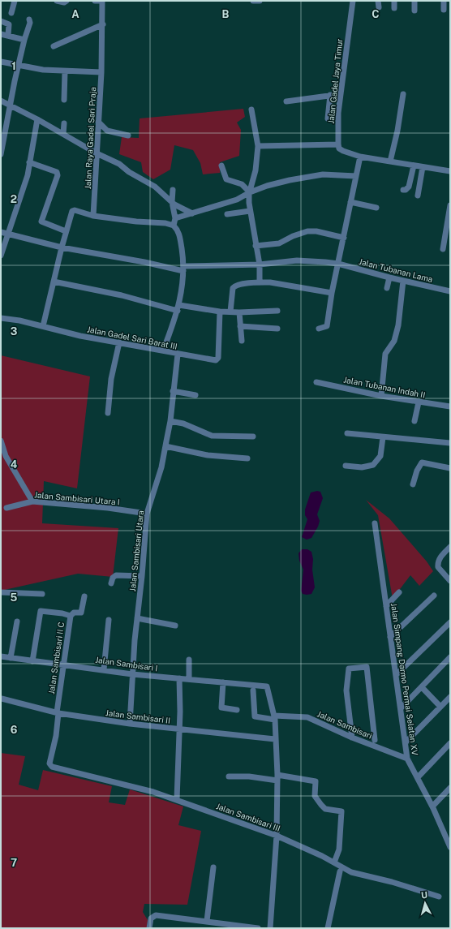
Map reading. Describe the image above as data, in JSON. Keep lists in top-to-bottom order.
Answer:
{
  "streets": {
    "street": [
      "Jalan Gadel Jaya Timur",
      "Jalan Raya Gadel Sari Praja",
      "Jalan Tubanan Lama",
      "Jalan Gadel Sari Barat III",
      "Jalan Tubanan Indah II",
      "Jalan Sambisari Utara I",
      "Jalan Sambisari Utara",
      "Jalan Sambisari II C",
      "Jalan Sambisari I",
      "Jalan Simpang Darmo Permai Selatan XV",
      "Jalan Sambisari II",
      "Jalan Sambisari",
      "Jalan Sambisari III"
    ]
  },
  "crossings": [
    ["Jalan Gadel Sari Barat III", "Jalan Sambisari Utara"],
    ["Jalan Sambisari Utara I", "Jalan Sambisari Utara"],
    ["Jalan Sambisari Utara", "Jalan Sambisari I"],
    ["Jalan Sambisari Utara", "Jalan Sambisari II"],
    ["Jalan Sambisari II C", "Jalan Sambisari I"],
    ["Jalan Sambisari II C", "Jalan Sambisari II"],
    ["Jalan Sambisari II C", "Jalan Sambisari III"],
    ["Jalan Sambisari I", "Jalan Sambisari"],
    ["Jalan Simpang Darmo Permai Selatan XV", "Jalan Sambisari"]
  ],
  "north": "top",
  "grid": {
    "columns": ["A", "B", "C"],
    "rows": [
      "1",
      "2",
      "3",
      "4",
      "5",
      "6",
      "7"
    ]
  }
}
